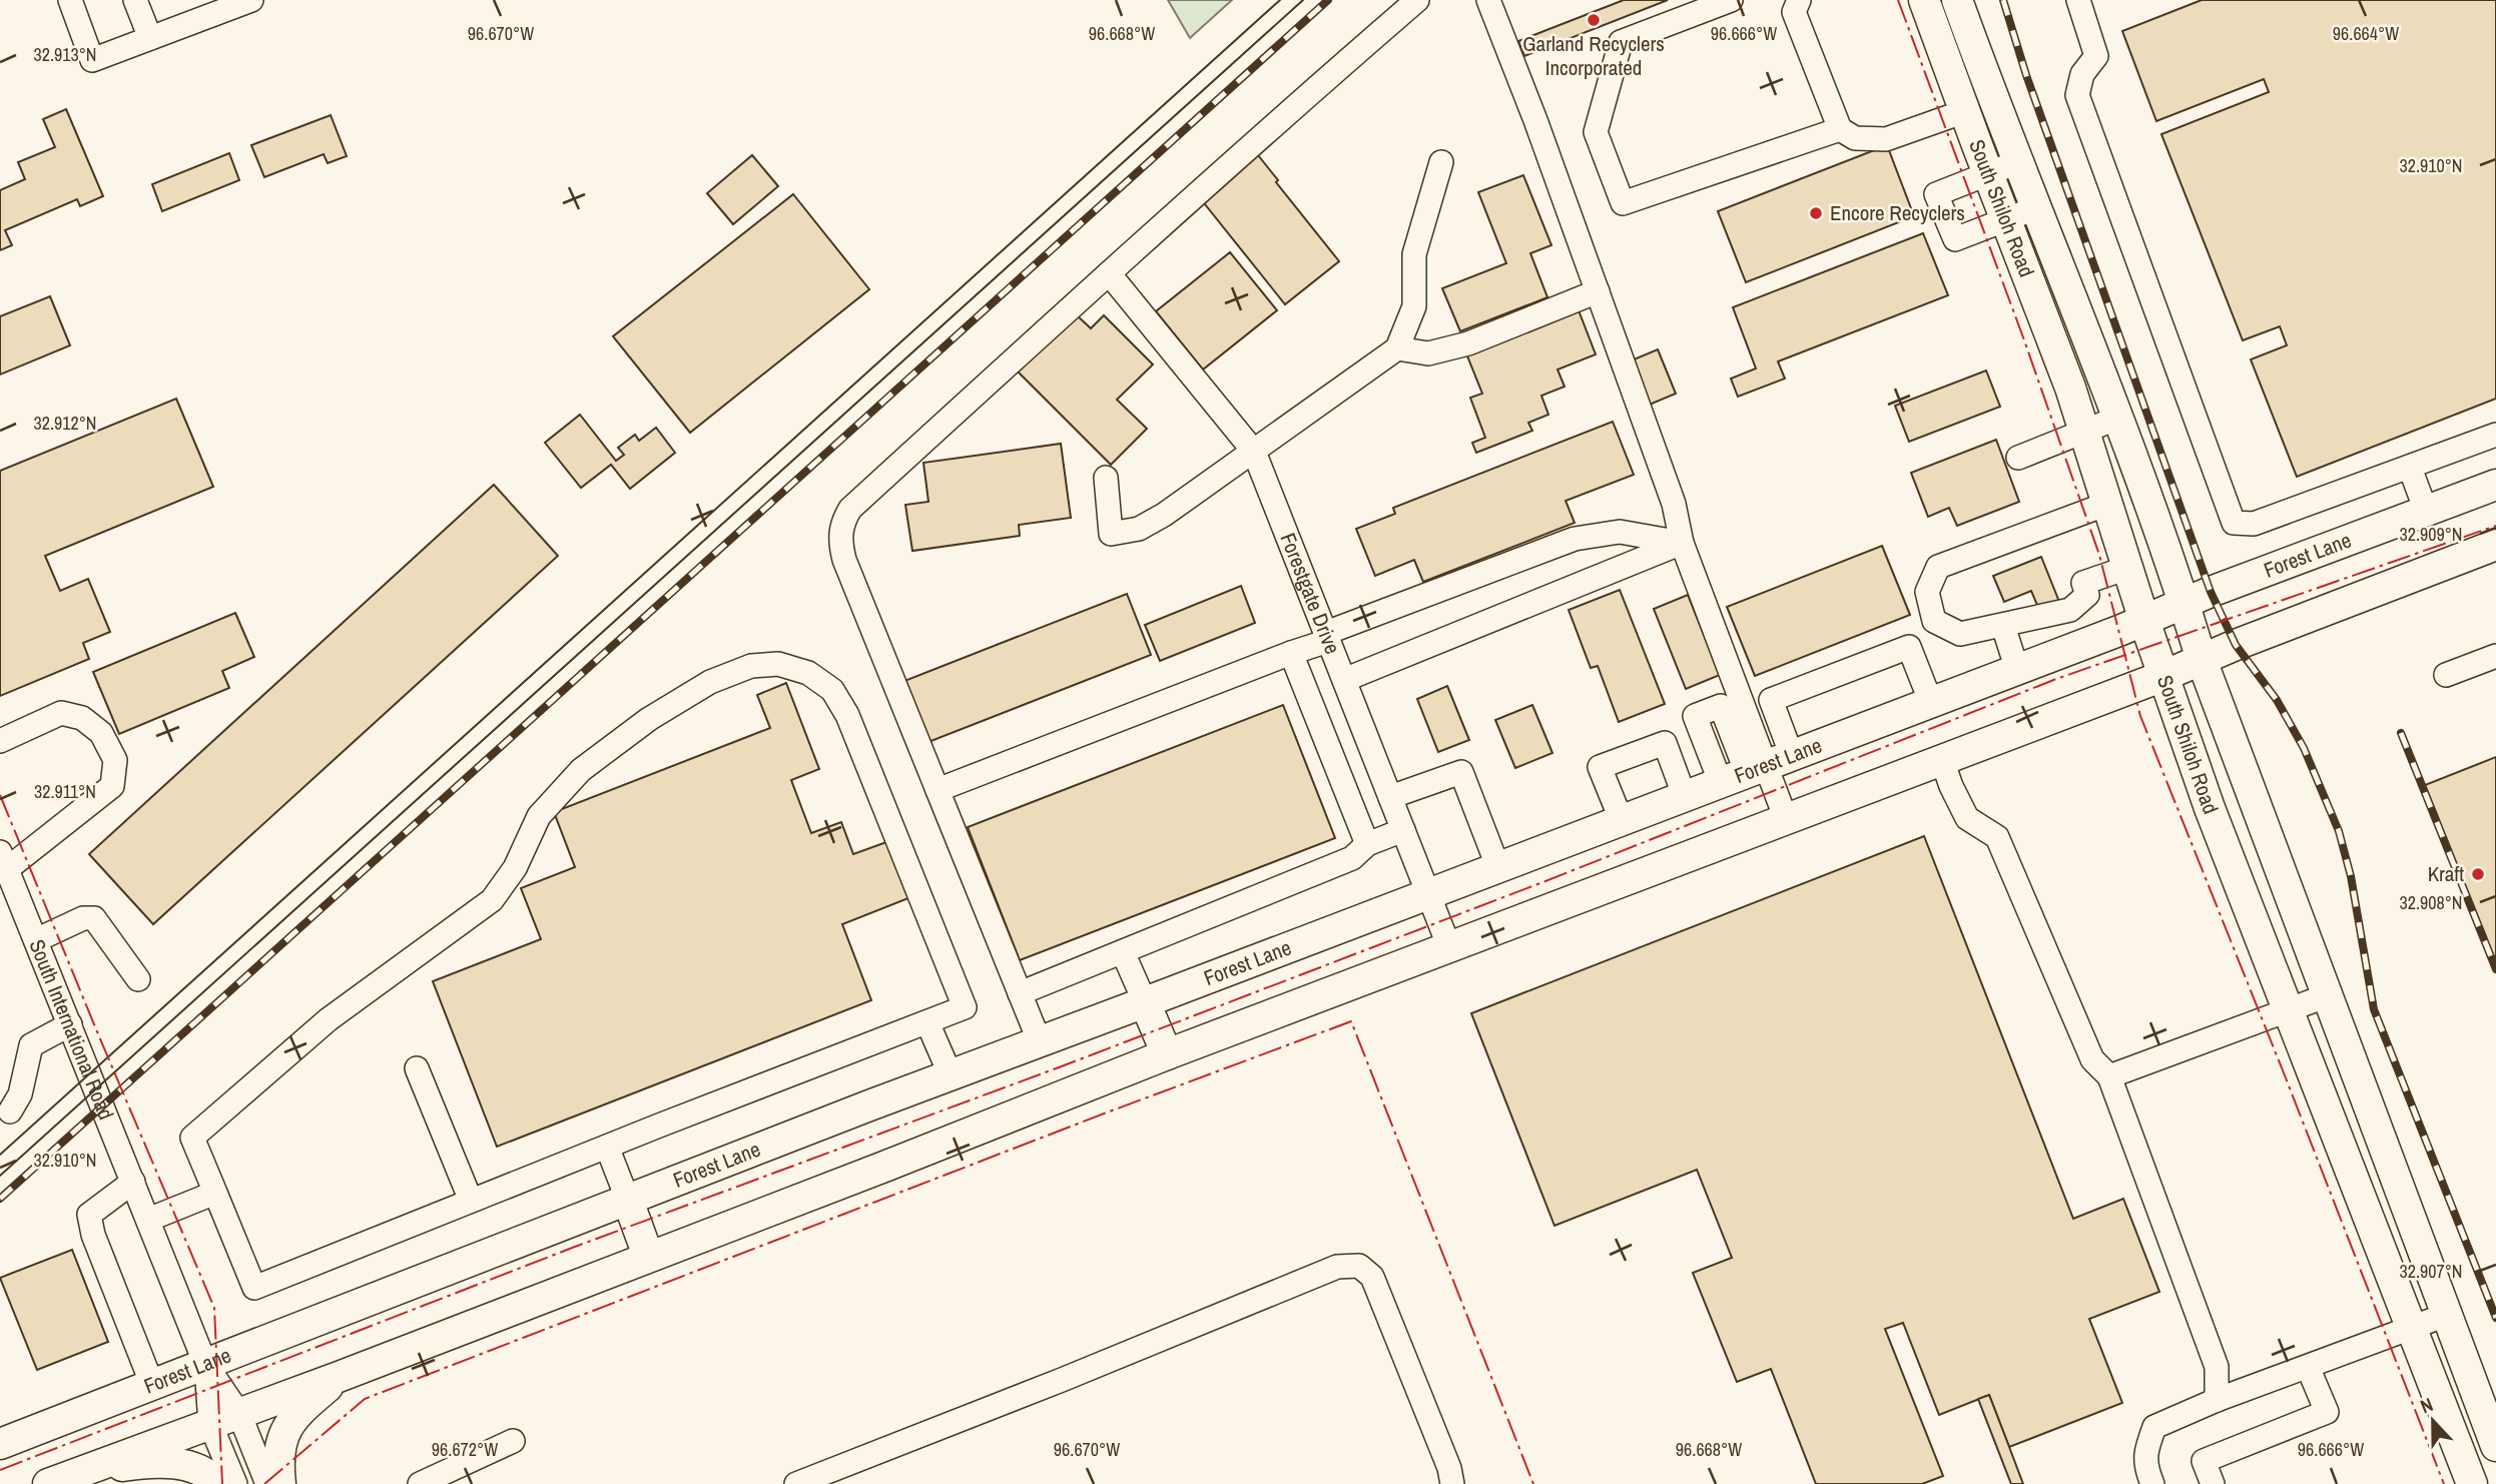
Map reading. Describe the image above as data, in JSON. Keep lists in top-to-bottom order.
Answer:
{
  "streets": {
    "main road": ["South Shiloh Road", "Forest Lane"],
    "street": ["Forestgate Drive", "South International Road"]
  },
  "crossings": [
    ["South Shiloh Road", "Forest Lane"],
    ["Forest Lane", "Forestgate Drive"],
    ["Forest Lane", "South International Road"]
  ],
  "places": ["Garland Recyclers Incorporated", "Encore Recyclers", "Kraft"],
  "north": "top",
  "coordinates": [
    "96.664°W",
    "96.670°W",
    "96.668°W",
    "96.666°W",
    "32.913°N",
    "32.910°N",
    "32.912°N",
    "32.909°N",
    "32.911°N",
    "32.908°N",
    "32.907°N",
    "96.672°W"
  ]
}
